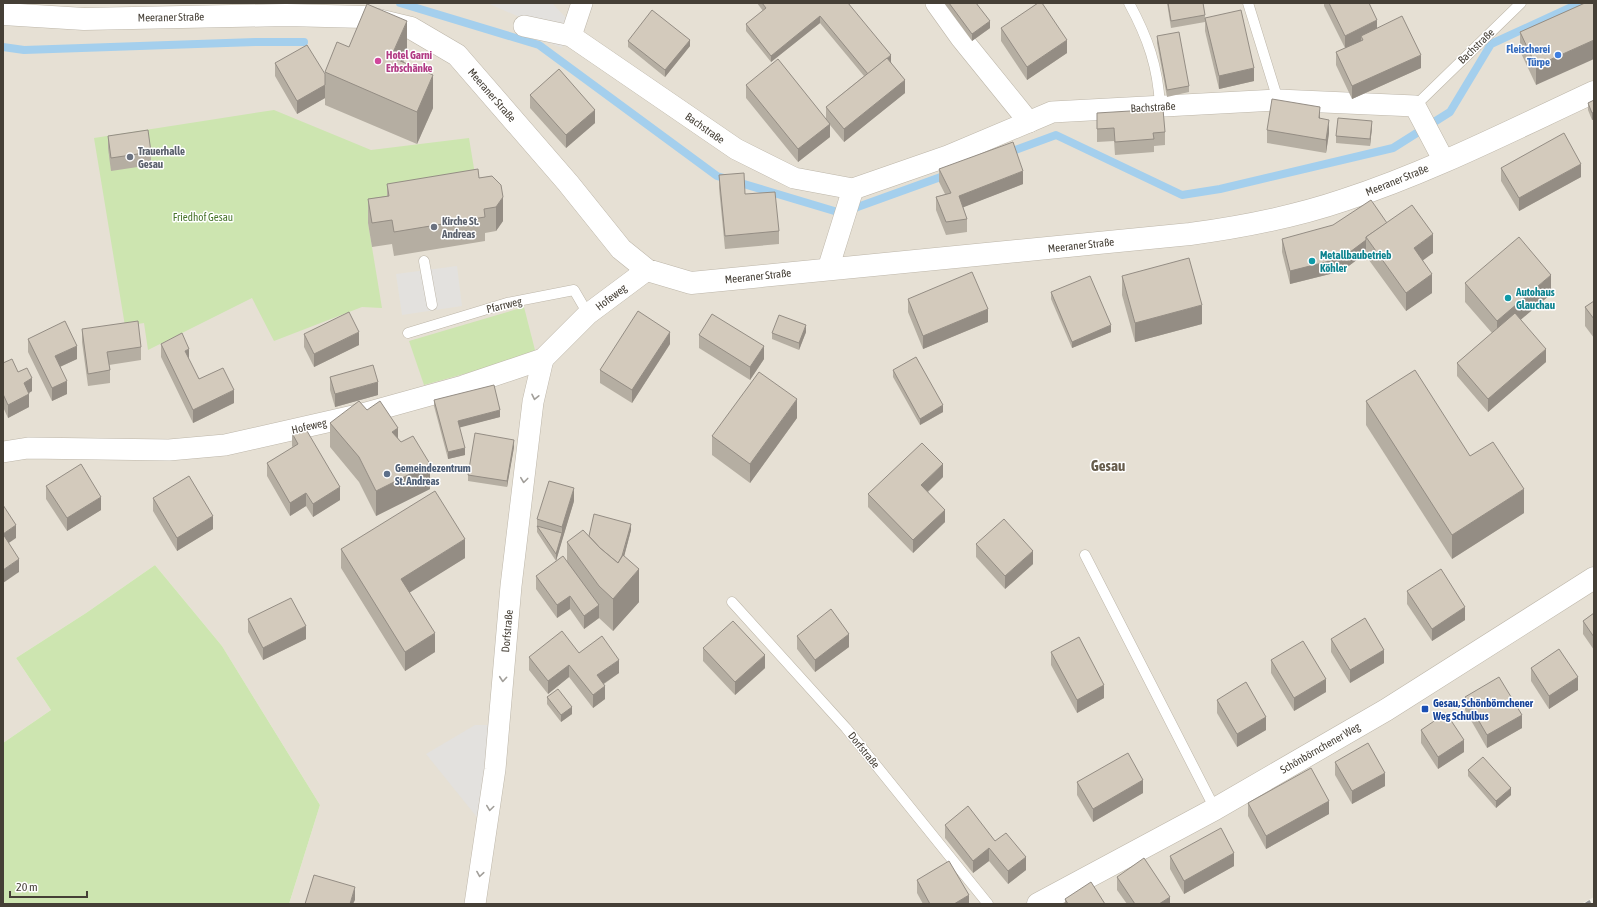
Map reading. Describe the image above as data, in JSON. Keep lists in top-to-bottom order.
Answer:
{
  "streets": {
    "street": [
      "Meeraner Straße",
      "Bachstraße",
      "Hofeweg",
      "Dorfstraße",
      "Schönbörnchener Weg"
    ],
    "lane": ["Pfarrweg"]
  },
  "crossings": [
    ["Meeraner Straße", "Hofeweg"],
    ["Hofeweg", "Pfarrweg"],
    ["Hofeweg", "Dorfstraße"]
  ],
  "one_way": ["Dorfstraße"],
  "districts": ["Gesau"],
  "parks": ["Friedhof Gesau"],
  "places": {
    "other": [
      "Fleischerei Türpe",
      "Hotel Garni Erbschänke",
      "Trauerhalle Gesau",
      "Kirche St. Andreas",
      "Metallbaubetrieb Köhler",
      "Autohaus Glauchau",
      "Gemeindezentrum St. Andreas"
    ],
    "transit": ["Gesau, Schönbörnchener Weg Schulbus"]
  },
  "scale_bar": "20 m"
}
